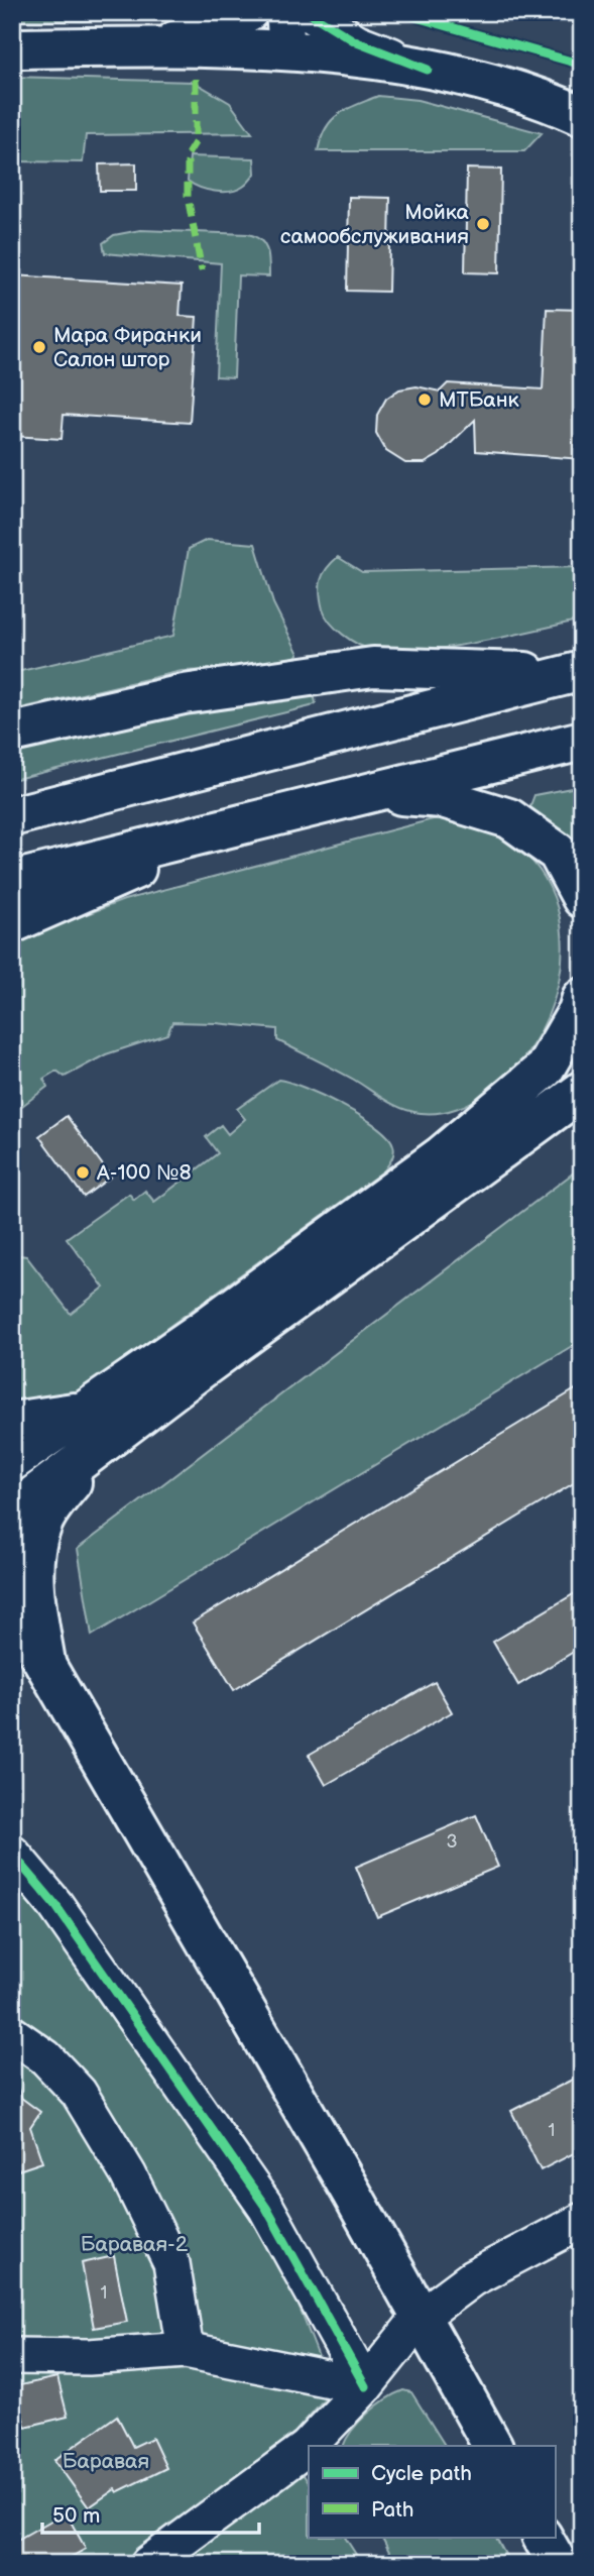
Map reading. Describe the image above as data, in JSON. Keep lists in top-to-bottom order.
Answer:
{
  "parks": ["Баравая-2", "Баравая"],
  "places": [
    "Мойка самообслуживания",
    "Мара Фиранки Салон штор",
    "МТБанк",
    "А-100 №8"
  ],
  "house_numbers": ["3", "1", "1"],
  "legend": ["Cycle path", "Path"],
  "scale_bar": "50 m"
}
